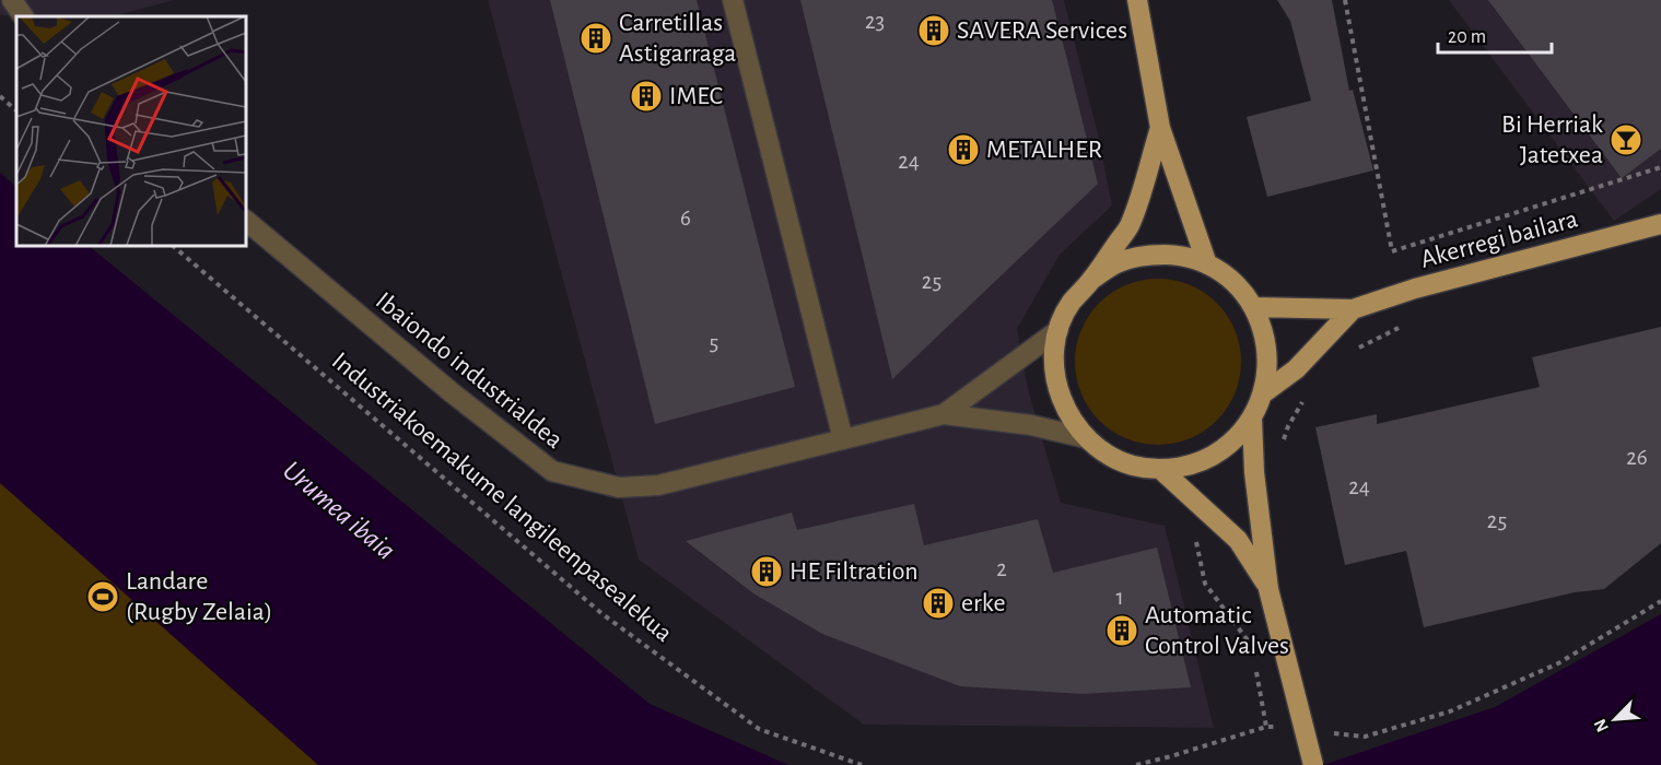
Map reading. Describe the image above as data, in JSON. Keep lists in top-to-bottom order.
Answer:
{
  "streets": {
    "main road": ["Akerregi bailara"],
    "street": ["Ibaiondo industrialdea"],
    "path": ["Industriakoemakume langileenpasealekua"]
  },
  "water": ["Urumea ibaia"],
  "places": {
    "building": [
      "SAVERA Services",
      "Carretillas Astigarraga",
      "IMEC",
      "METALHER",
      "HE Filtration",
      "erke",
      "Automatic Control Valves"
    ],
    "bar": ["Bi Herriak Jatetxea"],
    "sports": ["Landare (Rugby Zelaia)"]
  },
  "house_numbers": [
    "23",
    "24",
    "6",
    "25",
    "5",
    "26",
    "24",
    "25",
    "2",
    "1"
  ],
  "scale_bar": "20 m",
  "north": "bottom left"
}
